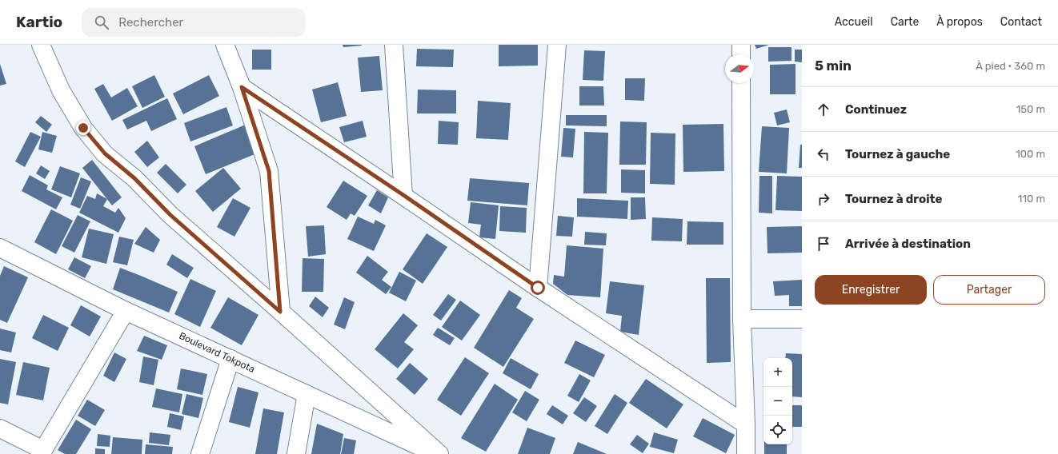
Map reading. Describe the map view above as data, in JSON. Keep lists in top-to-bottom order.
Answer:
{
  "streets": {
    "street": ["Boulevard Tokpota"]
  },
  "north": "right",
  "page": {
    "header": "Kartio",
    "search": "Rechercher",
    "nav": [
      "Accueil",
      "Carte",
      "À propos",
      "Contact"
    ],
    "heading": ["5 min", "À pied · 360 m"],
    "list": [
      ["Continuez", "150 m"],
      ["Tournez à gauche", "100 m"],
      ["Tournez à droite", "110 m"],
      "Arrivée à destination"
    ],
    "buttons": ["Enregistrer", "Partager"],
    "map_buttons": ["+", "−"]
  }
}
